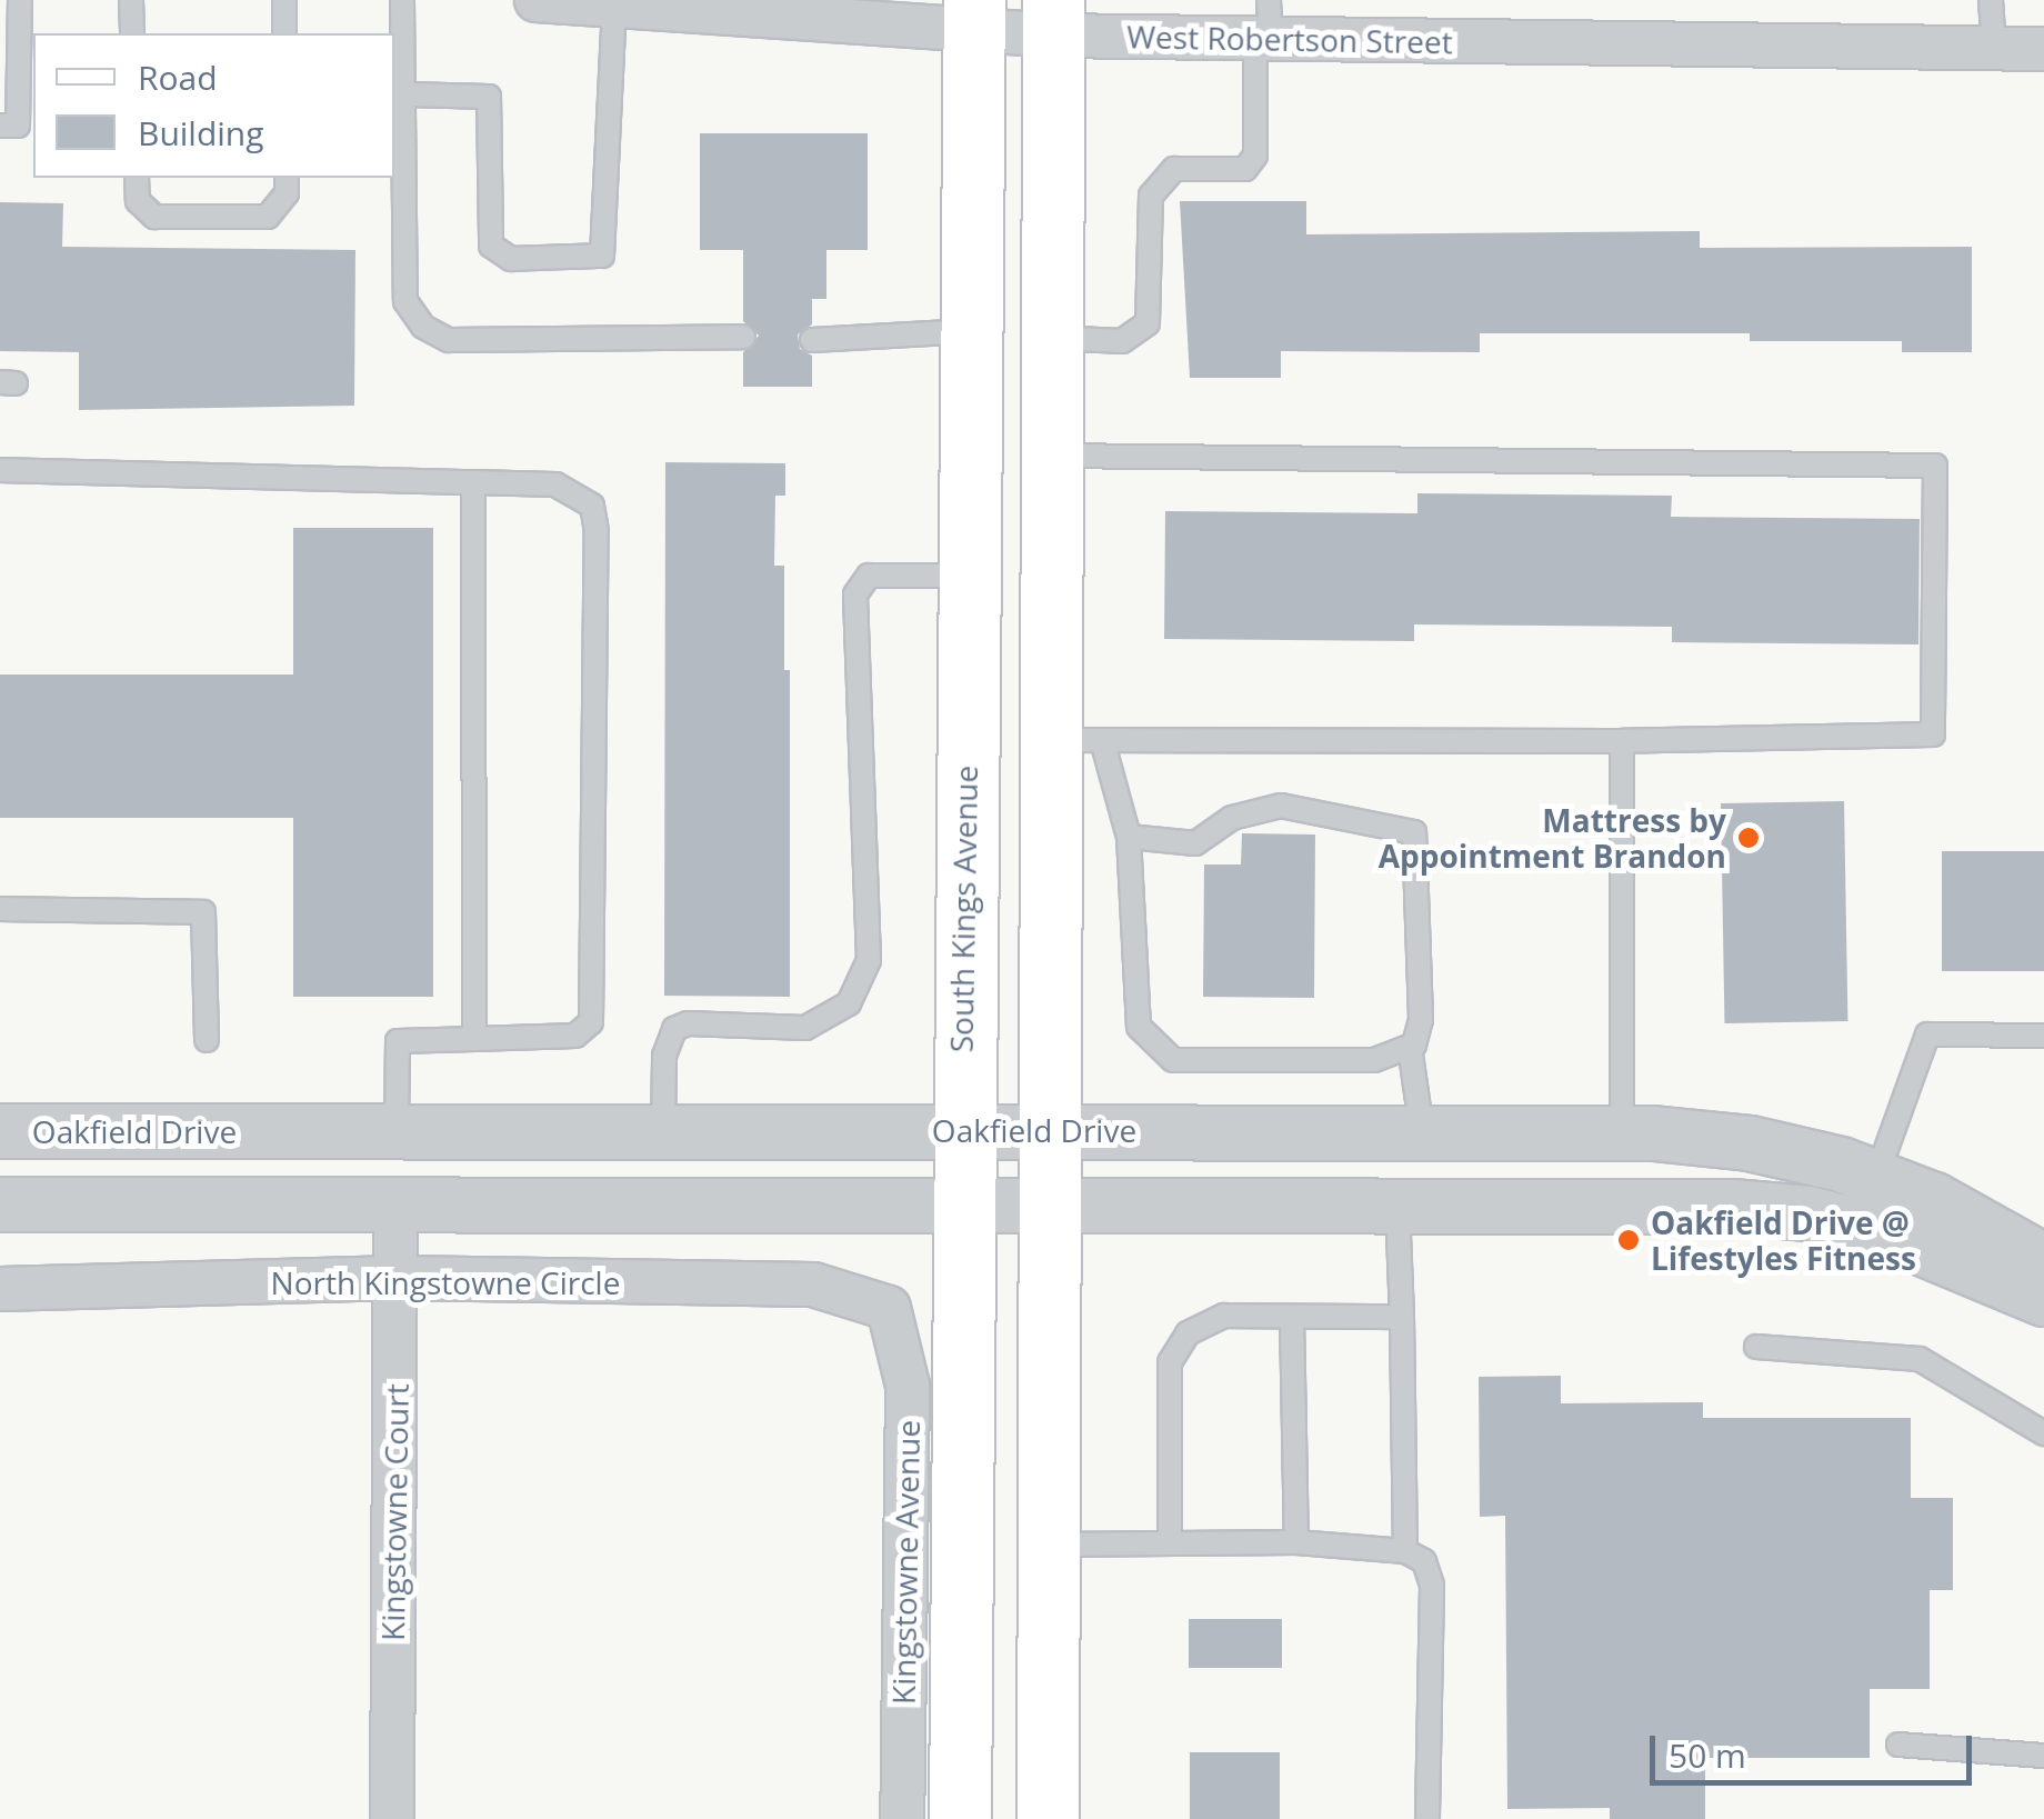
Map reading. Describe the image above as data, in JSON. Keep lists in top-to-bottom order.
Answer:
{
  "streets": {
    "main road": ["South Kings Avenue"],
    "street": [
      "West Robertson Street",
      "Oakfield Drive",
      "North Kingstowne Circle",
      "Kingstowne Court",
      "Kingstowne Avenue"
    ]
  },
  "crossings": [
    ["West Robertson Street", "South Kings Avenue"],
    ["South Kings Avenue", "Oakfield Drive"],
    ["North Kingstowne Circle", "Kingstowne Court"],
    ["North Kingstowne Circle", "Kingstowne Avenue"]
  ],
  "places": ["Mattress by Appointment Brandon", "Oakfield Drive @ Lifestyles Fitness"],
  "legend": ["Road", "Building"],
  "scale_bar": "50 m"
}
